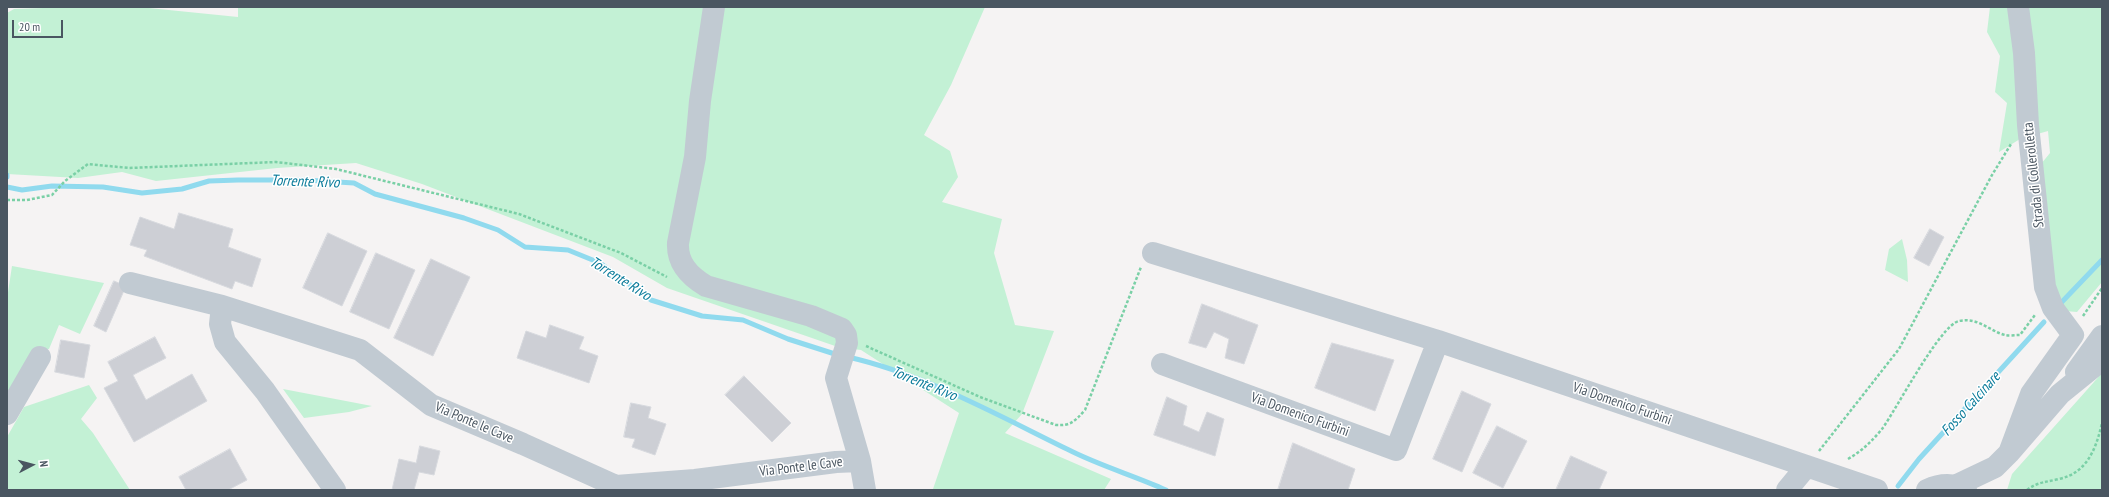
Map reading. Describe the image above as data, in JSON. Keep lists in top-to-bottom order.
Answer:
{
  "streets": {
    "street": ["Strada di Collerolletta", "Via Domenico Furbini", "Via Ponte le Cave"]
  },
  "water": ["Torrente Rivo", "Fosso Calcinare"],
  "scale_bar": "20 m",
  "north": "right"
}
